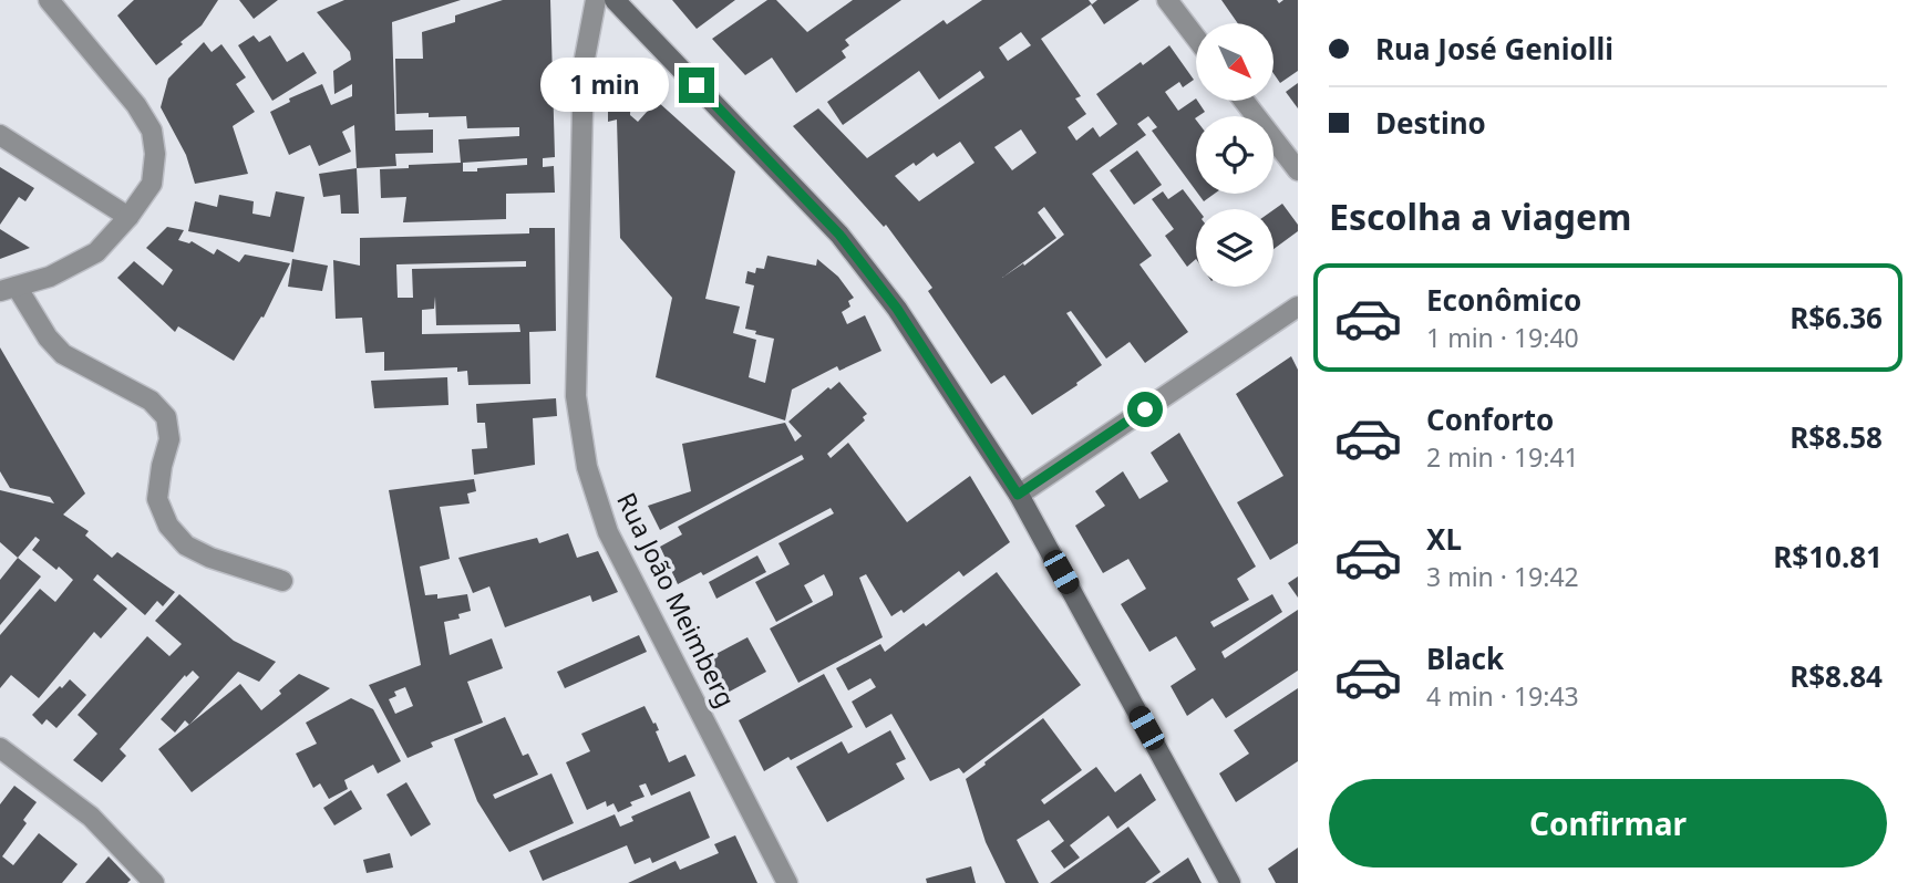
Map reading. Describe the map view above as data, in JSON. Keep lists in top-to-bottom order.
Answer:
{
  "streets": {
    "street": ["Rua João Meimberg"]
  },
  "north": "bottom right",
  "page": {
    "banner": ["Rua José Geniolli", "Destino"],
    "bubble": "1 min",
    "heading": "Escolha a viagem",
    "list": [
      {
        "name": "Econômico",
        "note": "1 min · 19:40",
        "value": "R$6.36"
      },
      {
        "name": "Conforto",
        "note": "2 min · 19:41",
        "value": "R$8.58"
      },
      {
        "name": "XL",
        "note": "3 min · 19:42",
        "value": "R$10.81"
      },
      {
        "name": "Black",
        "note": "4 min · 19:43",
        "value": "R$8.84"
      }
    ],
    "buttons": "Confirmar"
  }
}
